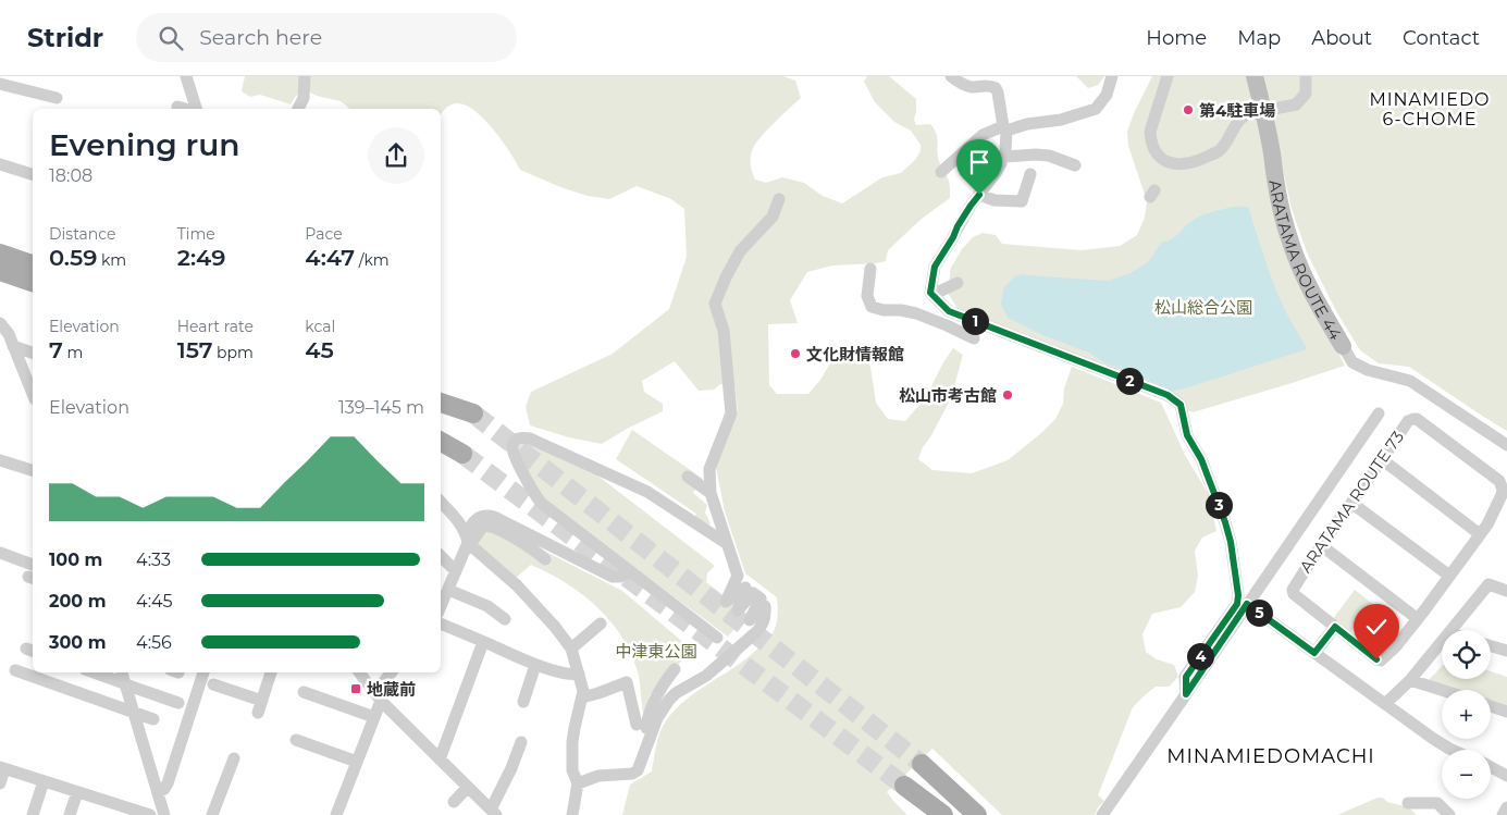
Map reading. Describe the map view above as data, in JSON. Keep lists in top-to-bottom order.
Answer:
{
  "streets": {
    "street": ["ARATAMA ROUTE 44", "ARATAMA ROUTE 73"]
  },
  "districts": ["MINAMIEDO 6-CHOME", "MINAMIEDOMACHI"],
  "parks": ["松山総合公園", "中津東公園"],
  "places": {
    "other": ["第4駐車場", "文化財情報館", "松山市考古館"],
    "transit": ["地蔵前"]
  },
  "page": {
    "header": "Stridr",
    "search": "Search here",
    "nav": [
      "Home",
      "Map",
      "About",
      "Contact"
    ],
    "heading": ["Evening run", "18:08"],
    "stats": [
      ["Distance", "0.59 km"],
      ["Time", "2:49"],
      ["Pace", "4:47 /km"],
      ["Elevation", "7 m"],
      ["Heart rate", "157 bpm"],
      ["kcal", "45"]
    ],
    "pins": [
      "1",
      "2",
      "3",
      "5",
      "4"
    ],
    "chart": ["Elevation", "139–145 m"],
    "list": [
      {
        "name": "100 m",
        "note": "4:33"
      },
      {
        "name": "200 m",
        "note": "4:45"
      },
      {
        "name": "300 m",
        "note": "4:56"
      }
    ],
    "map_buttons": ["+", "−"]
  }
}
